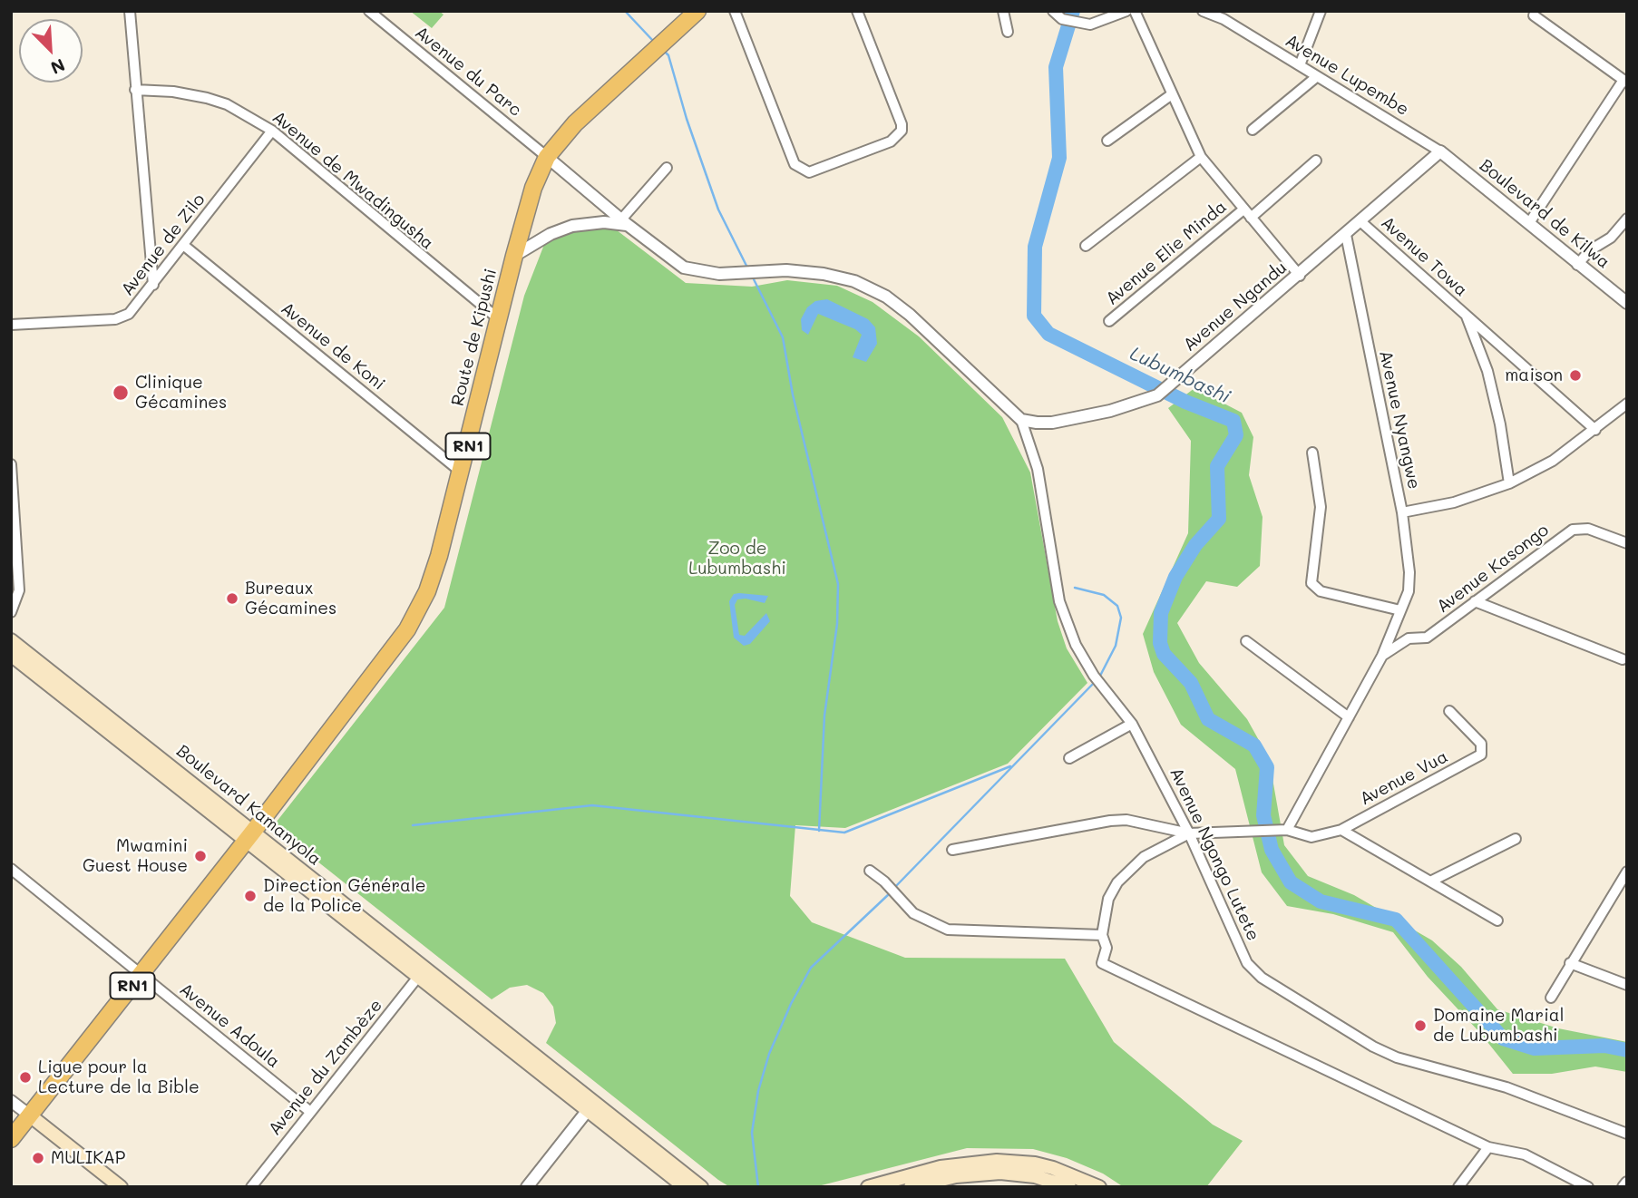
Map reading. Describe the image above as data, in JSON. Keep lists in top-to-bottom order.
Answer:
{
  "streets": {
    "highway": ["Route de Kipushi", "RN1"],
    "main road": ["Boulevard Kamanyola"],
    "street": [
      "Avenue du Parc",
      "Avenue Lupembe",
      "Avenue de Mwadingusha",
      "Boulevard de Kilwa",
      "Avenue de Zilo",
      "Avenue Elie Minda",
      "Avenue Towa",
      "Avenue Ngandu",
      "Avenue de Koni",
      "Avenue Nyangwe",
      "Avenue Kasongo",
      "Avenue Vua",
      "Avenue Ngongo Lutete",
      "Avenue Adoula",
      "Avenue du Zambèze"
    ]
  },
  "crossings": [
    ["Avenue du Parc", "Route de Kipushi"],
    ["Avenue du Parc", "Avenue Ngongo Lutete"],
    ["Avenue Lupembe", "Boulevard de Kilwa"],
    ["Avenue Lupembe", "Avenue Ngandu"],
    ["Avenue de Mwadingusha", "Avenue de Zilo"],
    ["Avenue de Mwadingusha", "Route de Kipushi"],
    ["Boulevard de Kilwa", "Avenue Ngandu"],
    ["Avenue de Zilo", "Avenue de Koni"],
    ["Avenue Towa", "Avenue Ngandu"],
    ["Avenue Ngandu", "Avenue Nyangwe"],
    ["Avenue Ngandu", "Avenue Ngongo Lutete"],
    ["Route de Kipushi", "Avenue de Koni"],
    ["Route de Kipushi", "RN1"],
    ["Route de Kipushi", "Boulevard Kamanyola"],
    ["Route de Kipushi", "Avenue Ngongo Lutete"],
    ["Avenue Nyangwe", "Avenue Kasongo"],
    ["Avenue Nyangwe", "Avenue Vua"],
    ["RN1", "Boulevard Kamanyola"],
    ["RN1", "Avenue Adoula"],
    ["Avenue Vua", "Avenue Ngongo Lutete"],
    ["Boulevard Kamanyola", "Avenue du Zambèze"],
    ["Avenue Adoula", "Avenue du Zambèze"]
  ],
  "water": ["Lubumbashi"],
  "parks": ["Zoo de Lubumbashi"],
  "places": [
    "maison",
    "Clinique Gécamines",
    "Bureaux Gécamines",
    "Mwamini Guest House",
    "Direction Générale de la Police",
    "Domaine Marial de Lubumbashi",
    "Ligue pour la Lecture de la Bible",
    "MULIKAP"
  ],
  "north": "bottom right"
}
